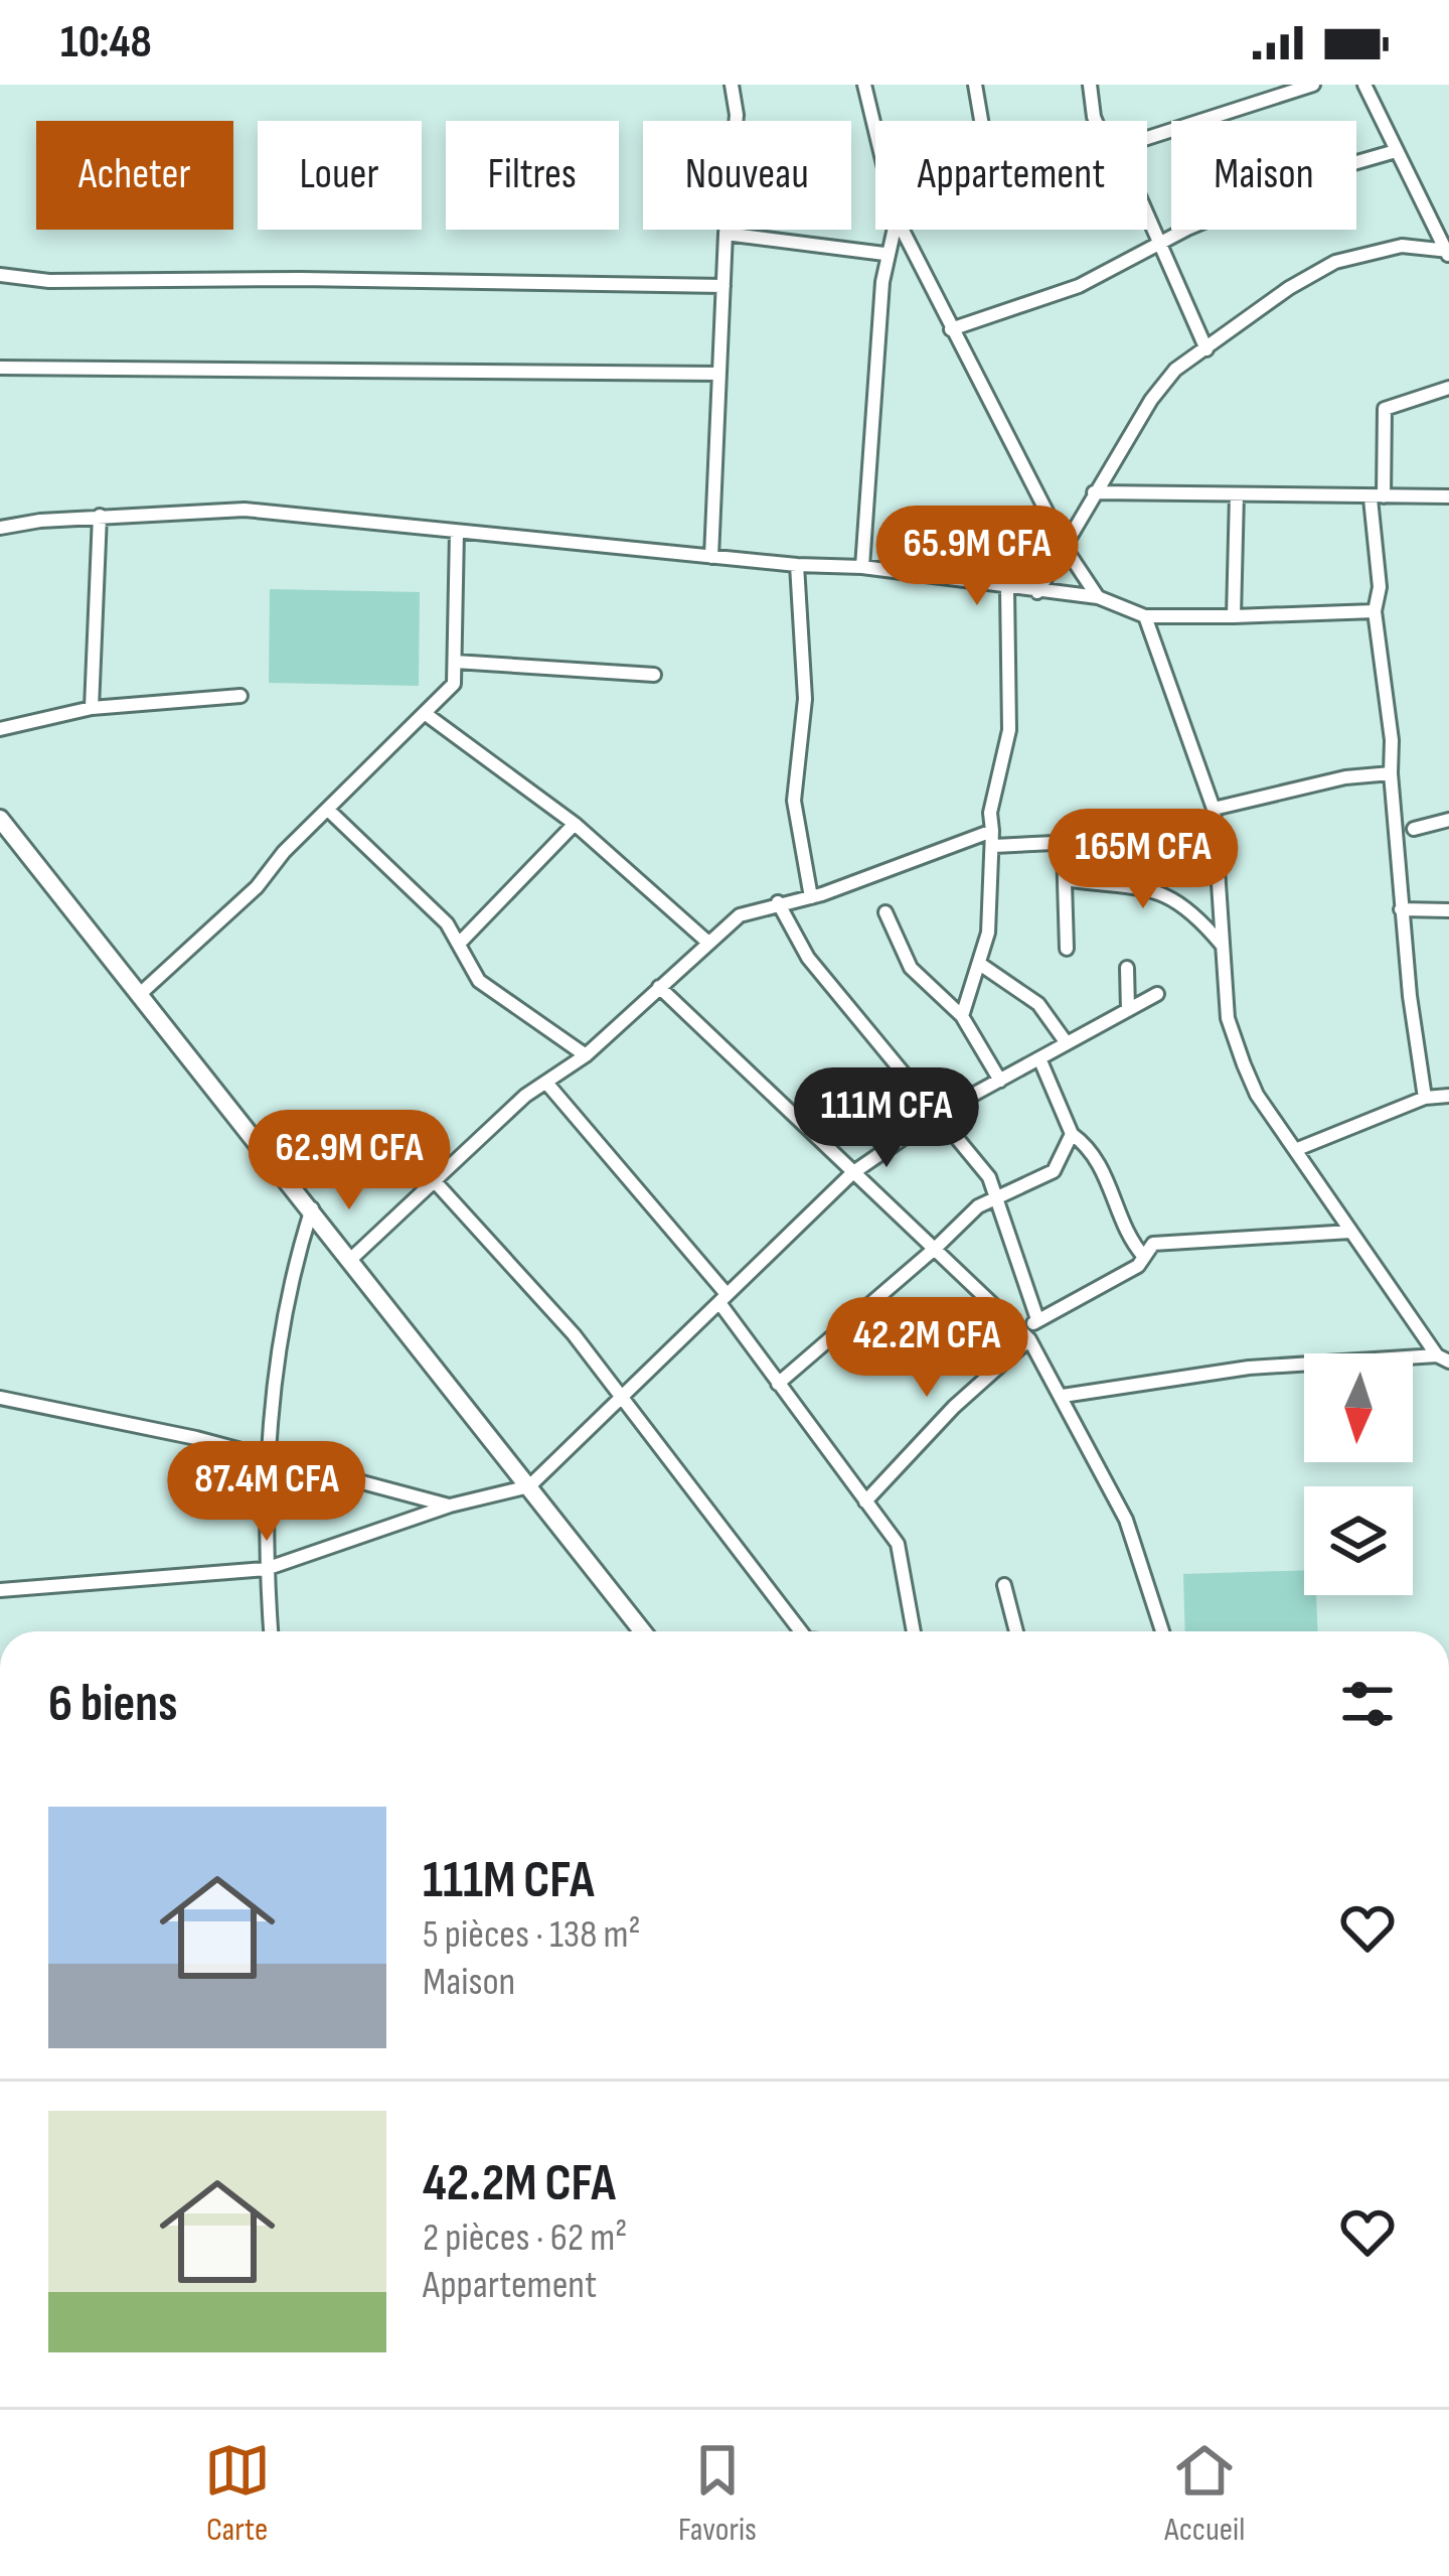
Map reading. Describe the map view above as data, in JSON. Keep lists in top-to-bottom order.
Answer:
{
  "north": "bottom",
  "page": {
    "status": "10:48",
    "chip": [
      "Acheter",
      "Louer",
      "Filtres",
      "Nouveau",
      "Appartement",
      "Maison"
    ],
    "price": [
      "65.9M CFA",
      "165M CFA",
      "111M CFA",
      "62.9M CFA",
      "42.2M CFA",
      "87.4M CFA"
    ],
    "heading": "6 biens",
    "list": [
      {
        "name": "111M CFA",
        "note": "5 pièces · 138 m² · Maison"
      },
      {
        "name": "42.2M CFA",
        "note": "2 pièces · 62 m² · Appartement"
      }
    ],
    "tabs": ["Carte", "Favoris", "Accueil"]
  }
}
